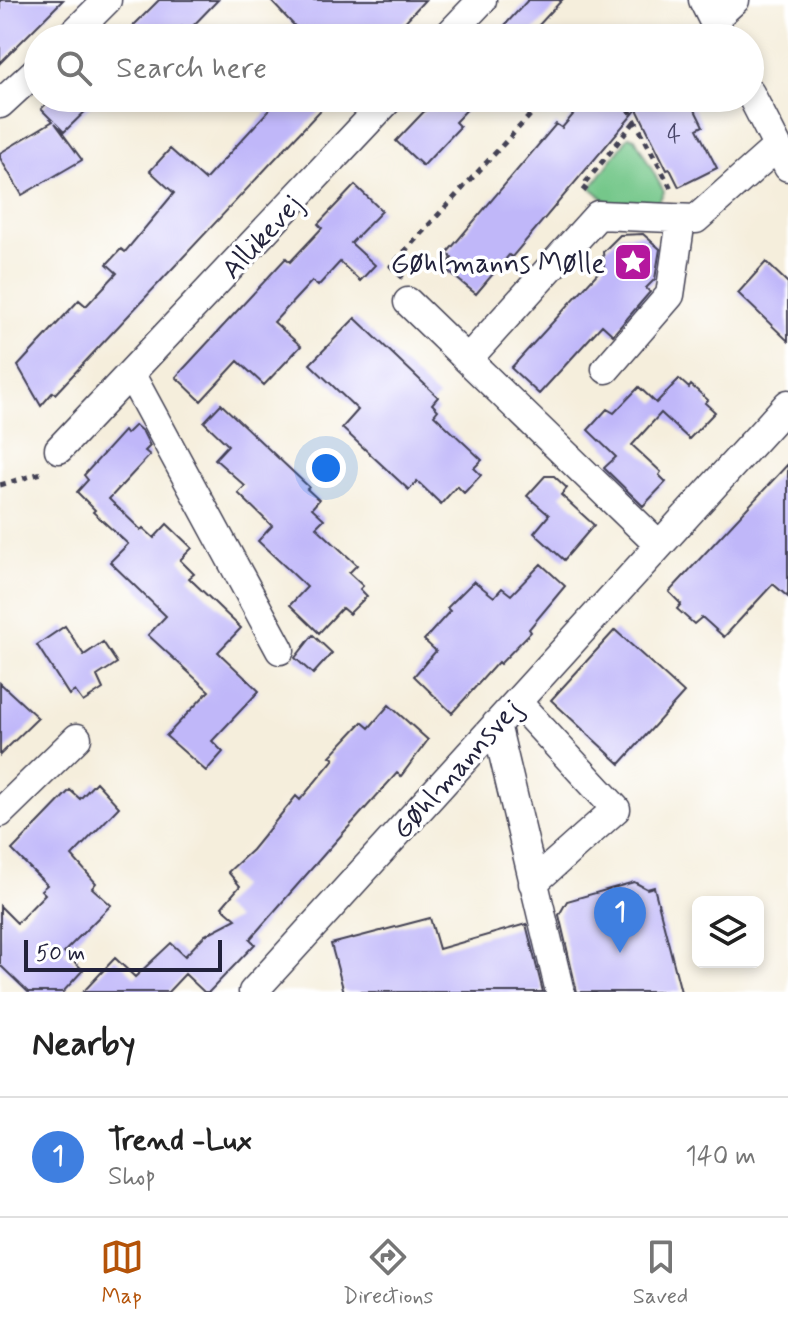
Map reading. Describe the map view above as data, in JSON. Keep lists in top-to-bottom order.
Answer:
{
  "streets": {
    "street": ["Allikevej", "Gøhlmannsvej"]
  },
  "places": {
    "place": ["Gøhlmanns Mølle"]
  },
  "house_numbers": ["4"],
  "scale_bar": "50 m",
  "page": {
    "search": "Search here",
    "pins": "1",
    "scale": "50 m",
    "heading": "Nearby",
    "list": [
      {
        "mark": "1",
        "name": "Trend -Lux",
        "note": "Shop",
        "value": "140 m"
      }
    ],
    "nav": ["Map", "Directions", "Saved"]
  }
}
